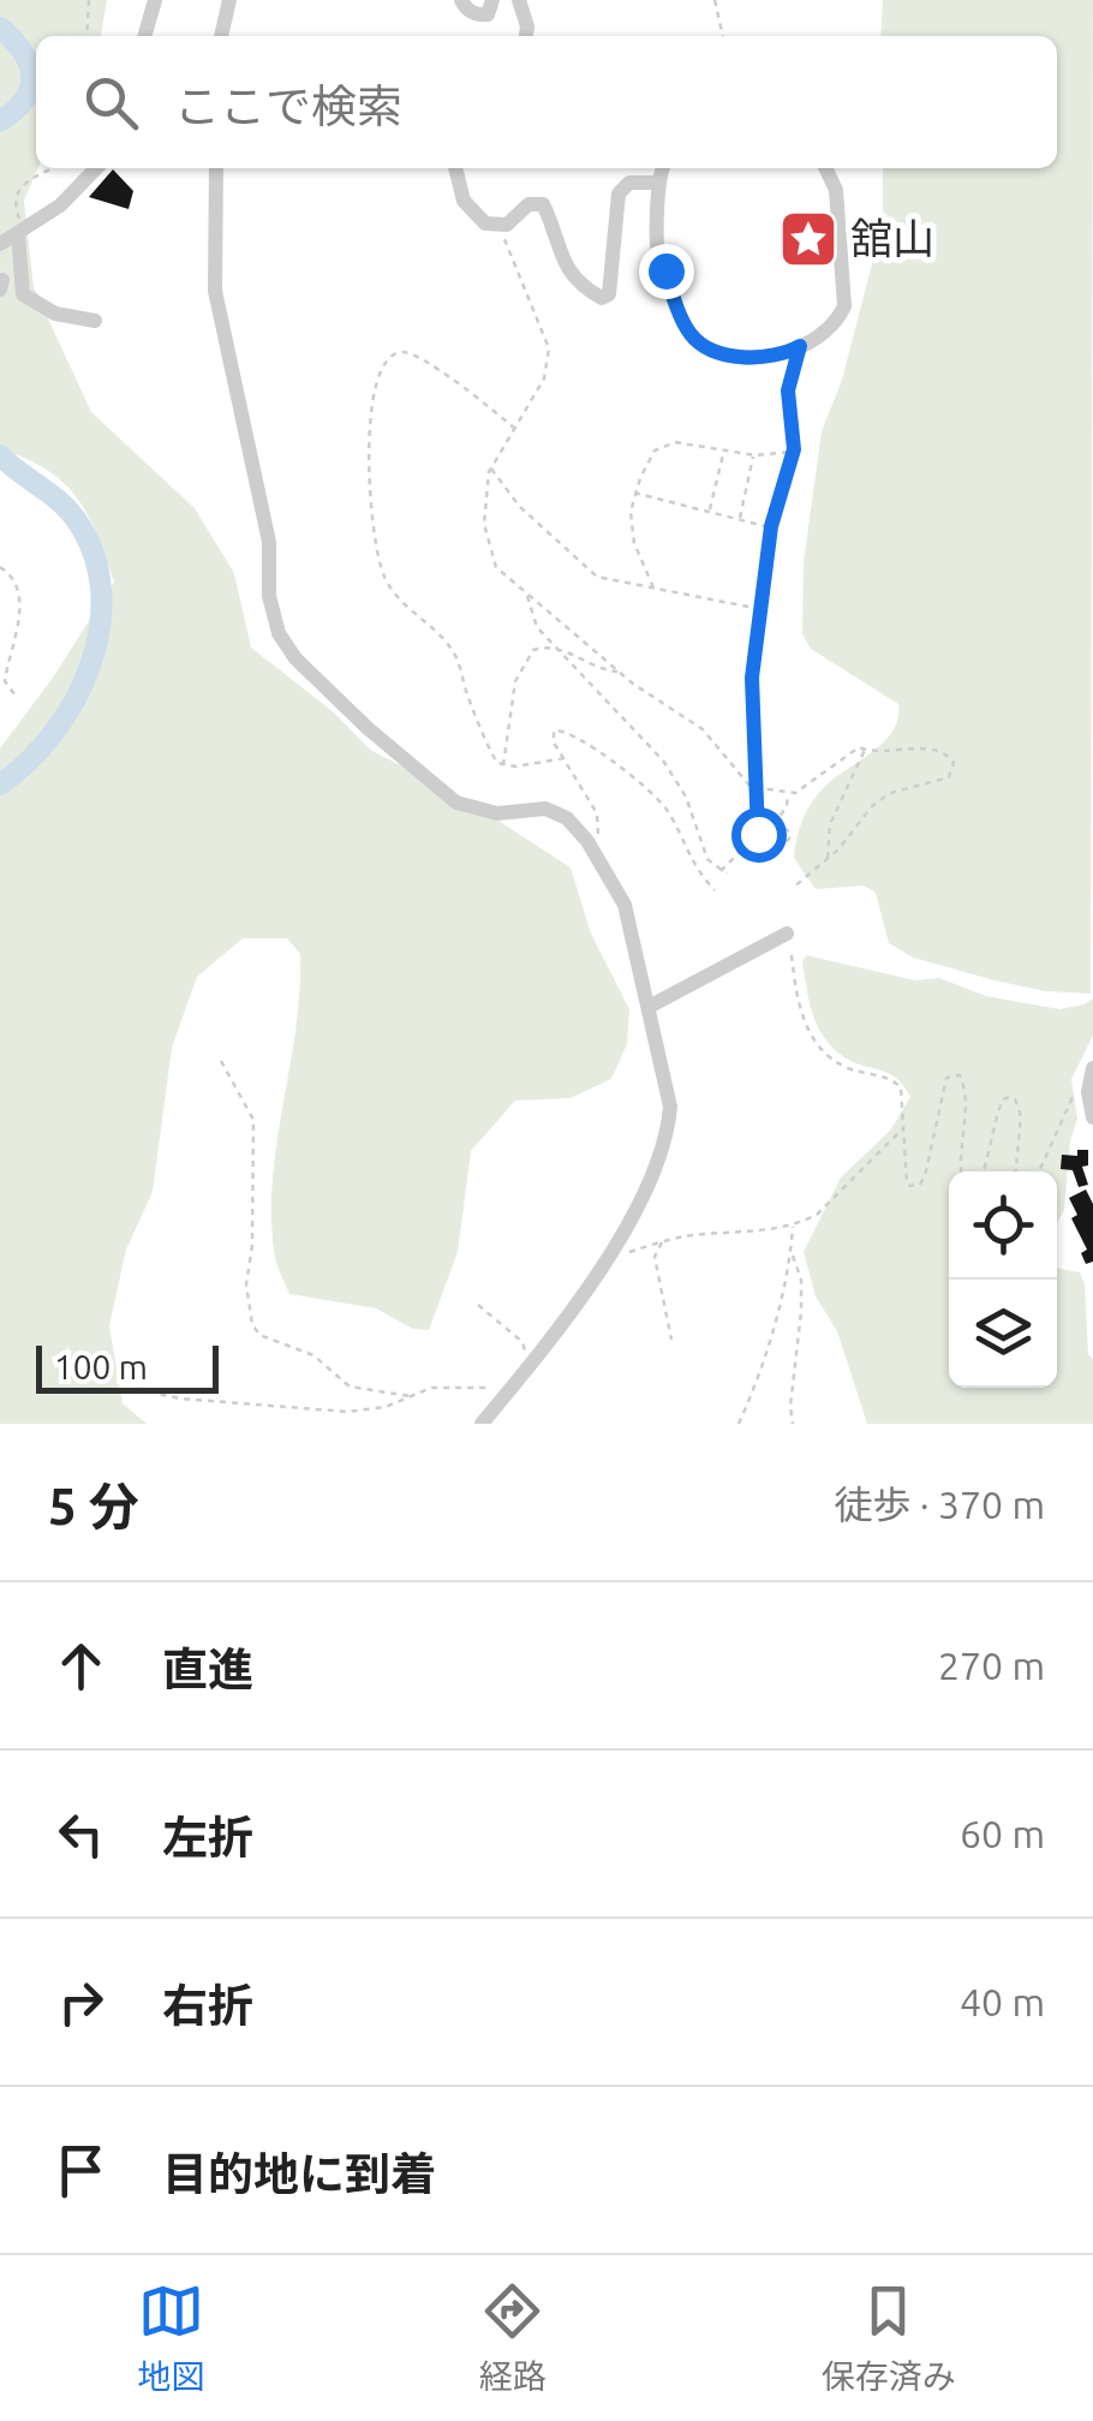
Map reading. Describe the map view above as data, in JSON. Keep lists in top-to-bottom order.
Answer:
{
  "places": {
    "place": ["舘山"]
  },
  "scale_bar": "100 m",
  "page": {
    "search": "ここで検索",
    "scale": "100 m",
    "heading": ["5 分", "徒歩 · 370 m"],
    "list": [
      ["直進", "270 m"],
      ["左折", "60 m"],
      ["右折", "40 m"],
      "目的地に到着"
    ],
    "nav": ["地図", "経路", "保存済み"]
  }
}
